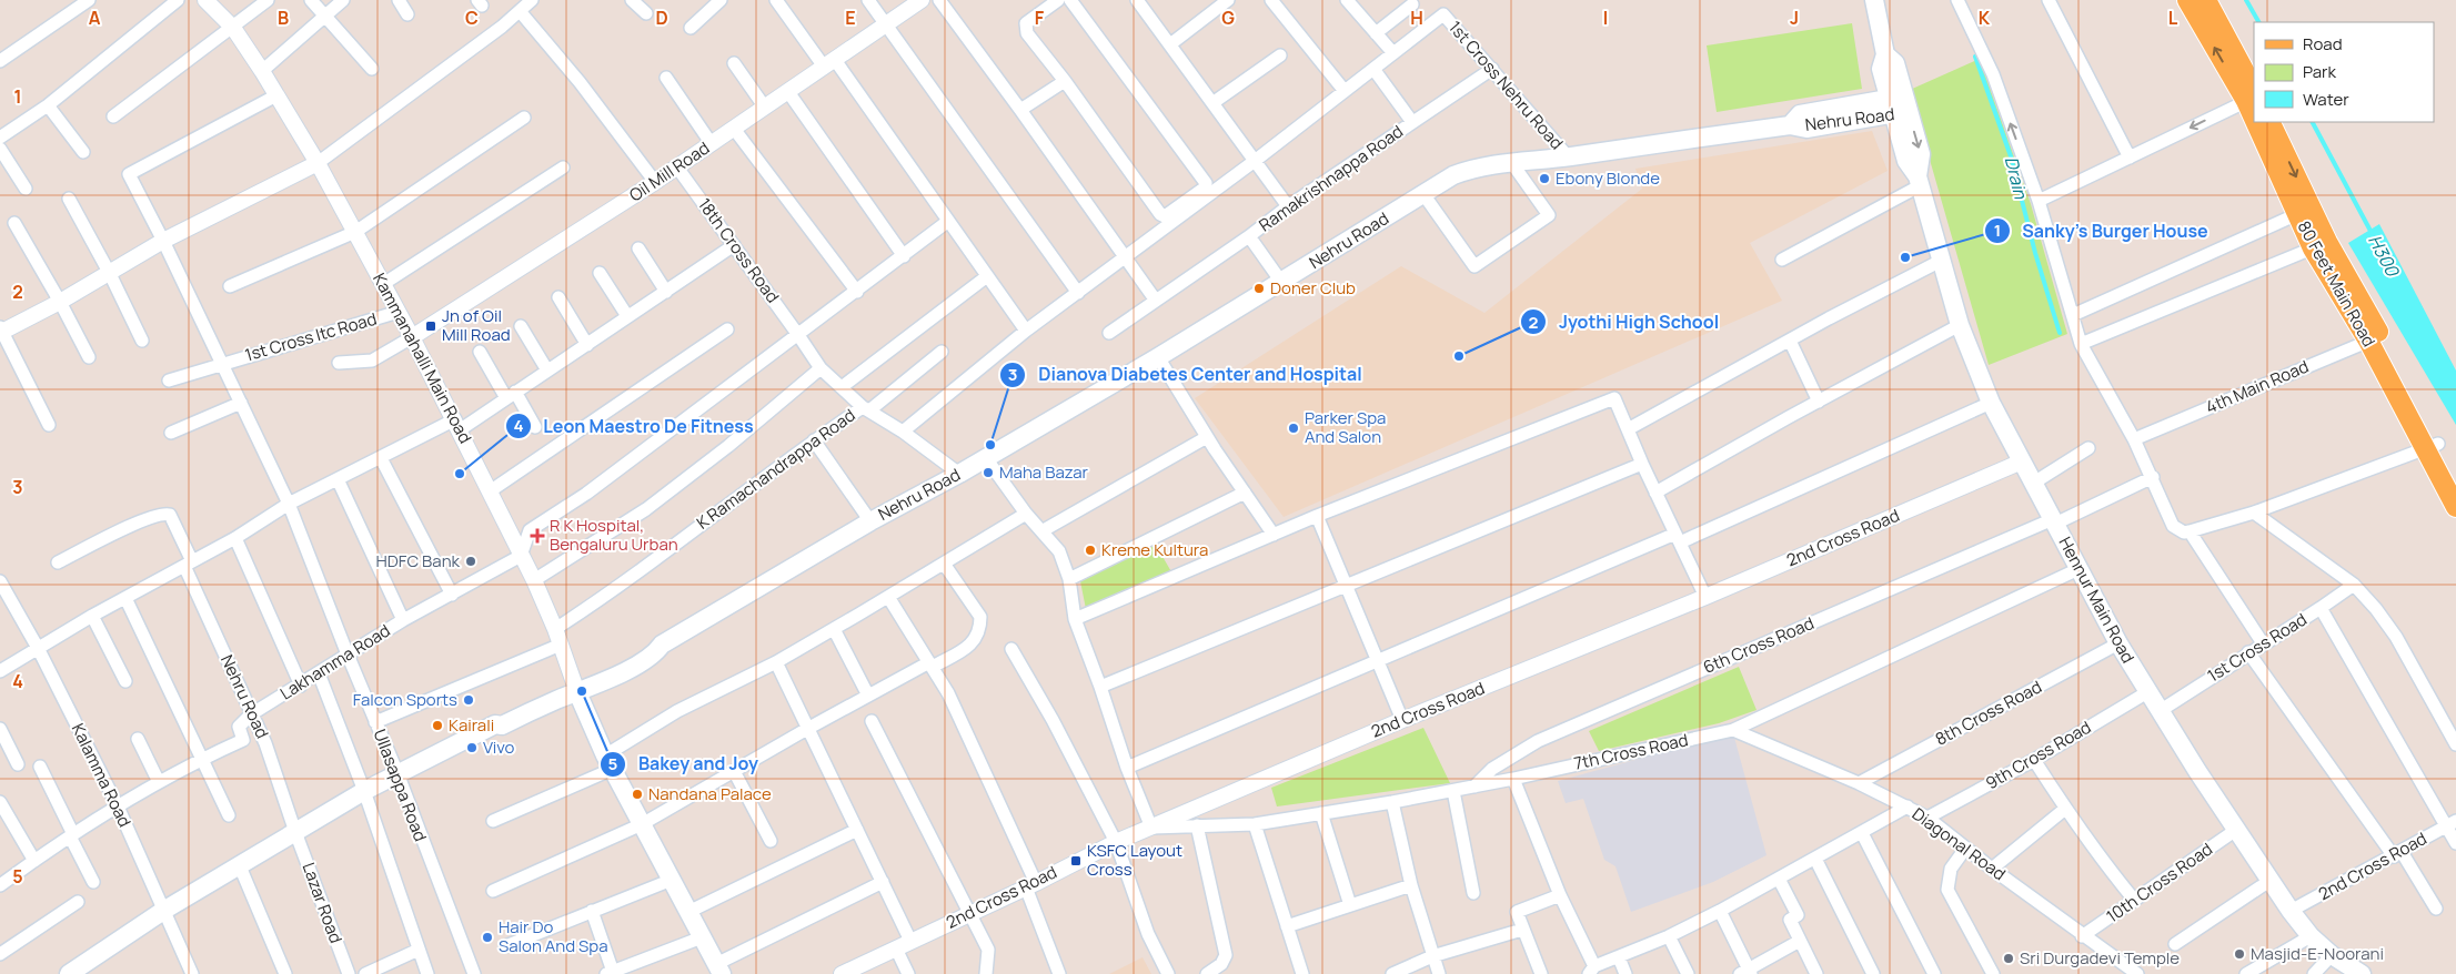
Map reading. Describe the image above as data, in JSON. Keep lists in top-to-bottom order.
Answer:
{
  "streets": {
    "main road": [
      "Nehru Road",
      "80 Feet Main Road",
      "Kammanahalli Main Road",
      "Hennur Main Road"
    ],
    "street": [
      "1st Cross Nehru Road",
      "Oil Mill Road",
      "Ramakrishnappa Road",
      "18th Cross Road",
      "1st Cross Itc Road",
      "4th Main Road",
      "K Ramachandrappa Road",
      "2nd Cross Road",
      "6th Cross Road",
      "1st Cross Road",
      "Lakhamma Road",
      "8th Cross Road",
      "7th Cross Road",
      "9th Cross Road",
      "Kalamma Road",
      "Ullasappa Road",
      "Diagonal Road",
      "10th Cross Road",
      "Lazar Road"
    ]
  },
  "crossings": [
    ["1st Cross Nehru Road", "Nehru Road"],
    ["1st Cross Nehru Road", "Ramakrishnappa Road"],
    ["Nehru Road", "Ramakrishnappa Road"],
    ["Nehru Road", "18th Cross Road"],
    ["Nehru Road", "Kammanahalli Main Road"],
    ["Nehru Road", "Hennur Main Road"],
    ["Nehru Road", "Lakhamma Road"],
    ["Nehru Road", "Kalamma Road"],
    ["Nehru Road", "Ullasappa Road"],
    ["Nehru Road", "Lazar Road"],
    ["Oil Mill Road", "18th Cross Road"],
    ["Oil Mill Road", "Kammanahalli Main Road"],
    ["18th Cross Road", "K Ramachandrappa Road"],
    ["80 Feet Main Road", "4th Main Road"],
    ["1st Cross Itc Road", "Kammanahalli Main Road"],
    ["1st Cross Itc Road", "Ullasappa Road"],
    ["Kammanahalli Main Road", "K Ramachandrappa Road"],
    ["Kammanahalli Main Road", "Lakhamma Road"],
    ["Kammanahalli Main Road", "Ullasappa Road"],
    ["2nd Cross Road", "Hennur Main Road"],
    ["2nd Cross Road", "7th Cross Road"],
    ["Hennur Main Road", "6th Cross Road"],
    ["Hennur Main Road", "1st Cross Road"],
    ["Hennur Main Road", "8th Cross Road"],
    ["Hennur Main Road", "7th Cross Road"],
    ["Hennur Main Road", "9th Cross Road"],
    ["Hennur Main Road", "10th Cross Road"],
    ["6th Cross Road", "7th Cross Road"],
    ["Lakhamma Road", "Ullasappa Road"],
    ["8th Cross Road", "Diagonal Road"],
    ["7th Cross Road", "Diagonal Road"],
    ["9th Cross Road", "Diagonal Road"],
    ["Diagonal Road", "10th Cross Road"]
  ],
  "water": ["Drain", "H300"],
  "places": {
    "other": [
      "Ebony Blonde",
      "Sanky's Burger House",
      "Doner Club",
      "Jyothi High School",
      "Parker Spa And Salon",
      "Dianova Diabetes Center and Hospital",
      "Maha Bazar",
      "Leon Maestro De Fitness",
      "Kreme Kultura",
      "HDFC Bank",
      "Bakey and Joy",
      "Falcon Sports",
      "Kairali",
      "Vivo",
      "Nandana Palace",
      "Hair Do Salon And Spa",
      "Masjid-E-Noorani",
      "Sri Durgadevi Temple"
    ],
    "transit": ["Jn of Oil Mill Road", "KSFC Layout Cross"],
    "health": ["R K Hospital, Bengaluru Urban"]
  },
  "legend": ["Road", "Park", "Water"],
  "grid": {
    "columns": [
      "A",
      "B",
      "C",
      "D",
      "E",
      "F",
      "G",
      "H",
      "I",
      "J",
      "K",
      "L"
    ],
    "rows": [
      "1",
      "2",
      "3",
      "4",
      "5"
    ]
  }
}
